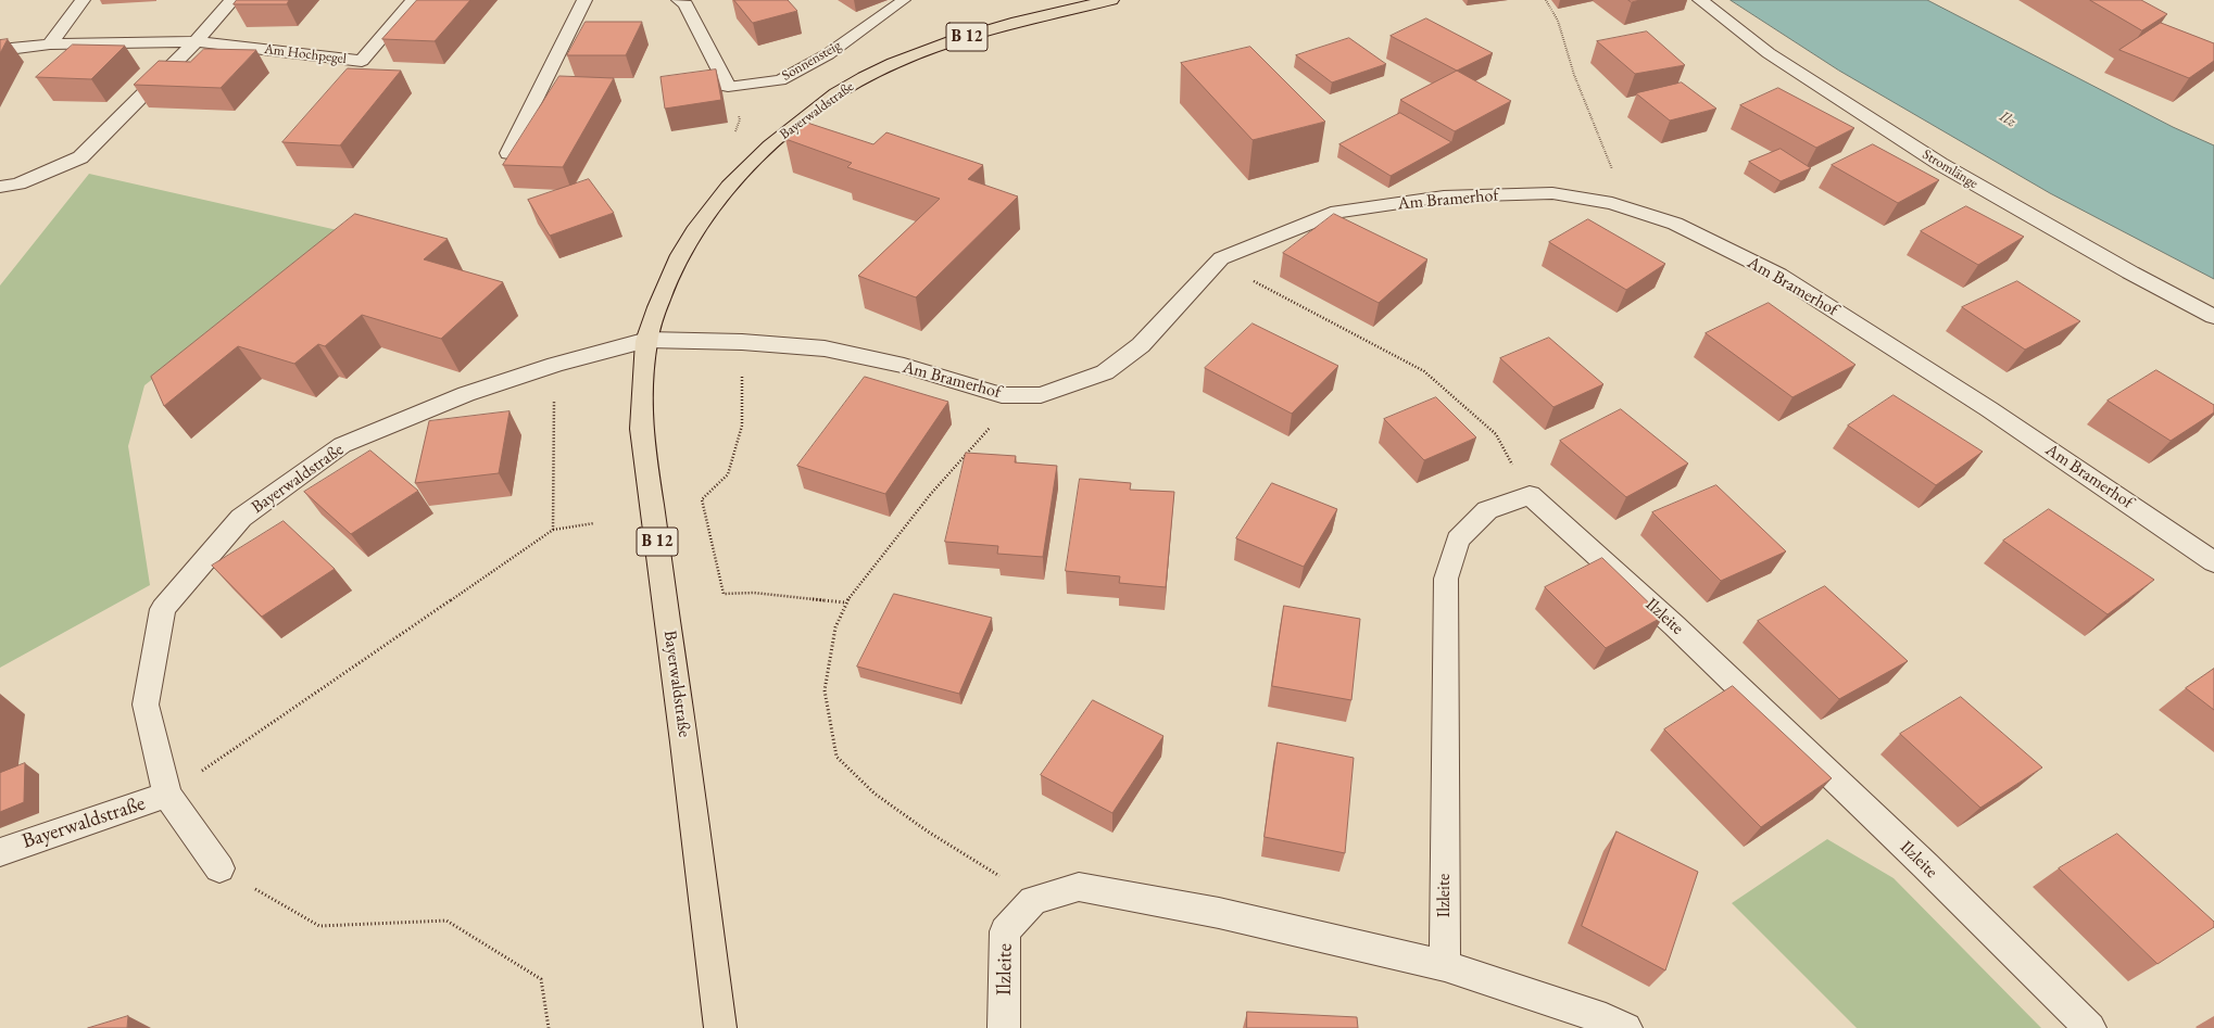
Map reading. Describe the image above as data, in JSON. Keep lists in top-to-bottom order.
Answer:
{
  "streets": {
    "main road": ["B 12", "Bayerwaldstraße"],
    "street": [
      "Am Hochpegel",
      "Sonnensteig",
      "Stromlänge",
      "Am Bramerhof",
      "Ilzleite"
    ]
  },
  "crossings": [
    ["Bayerwaldstraße", "Am Bramerhof"]
  ],
  "water": ["Ilz"]
}
